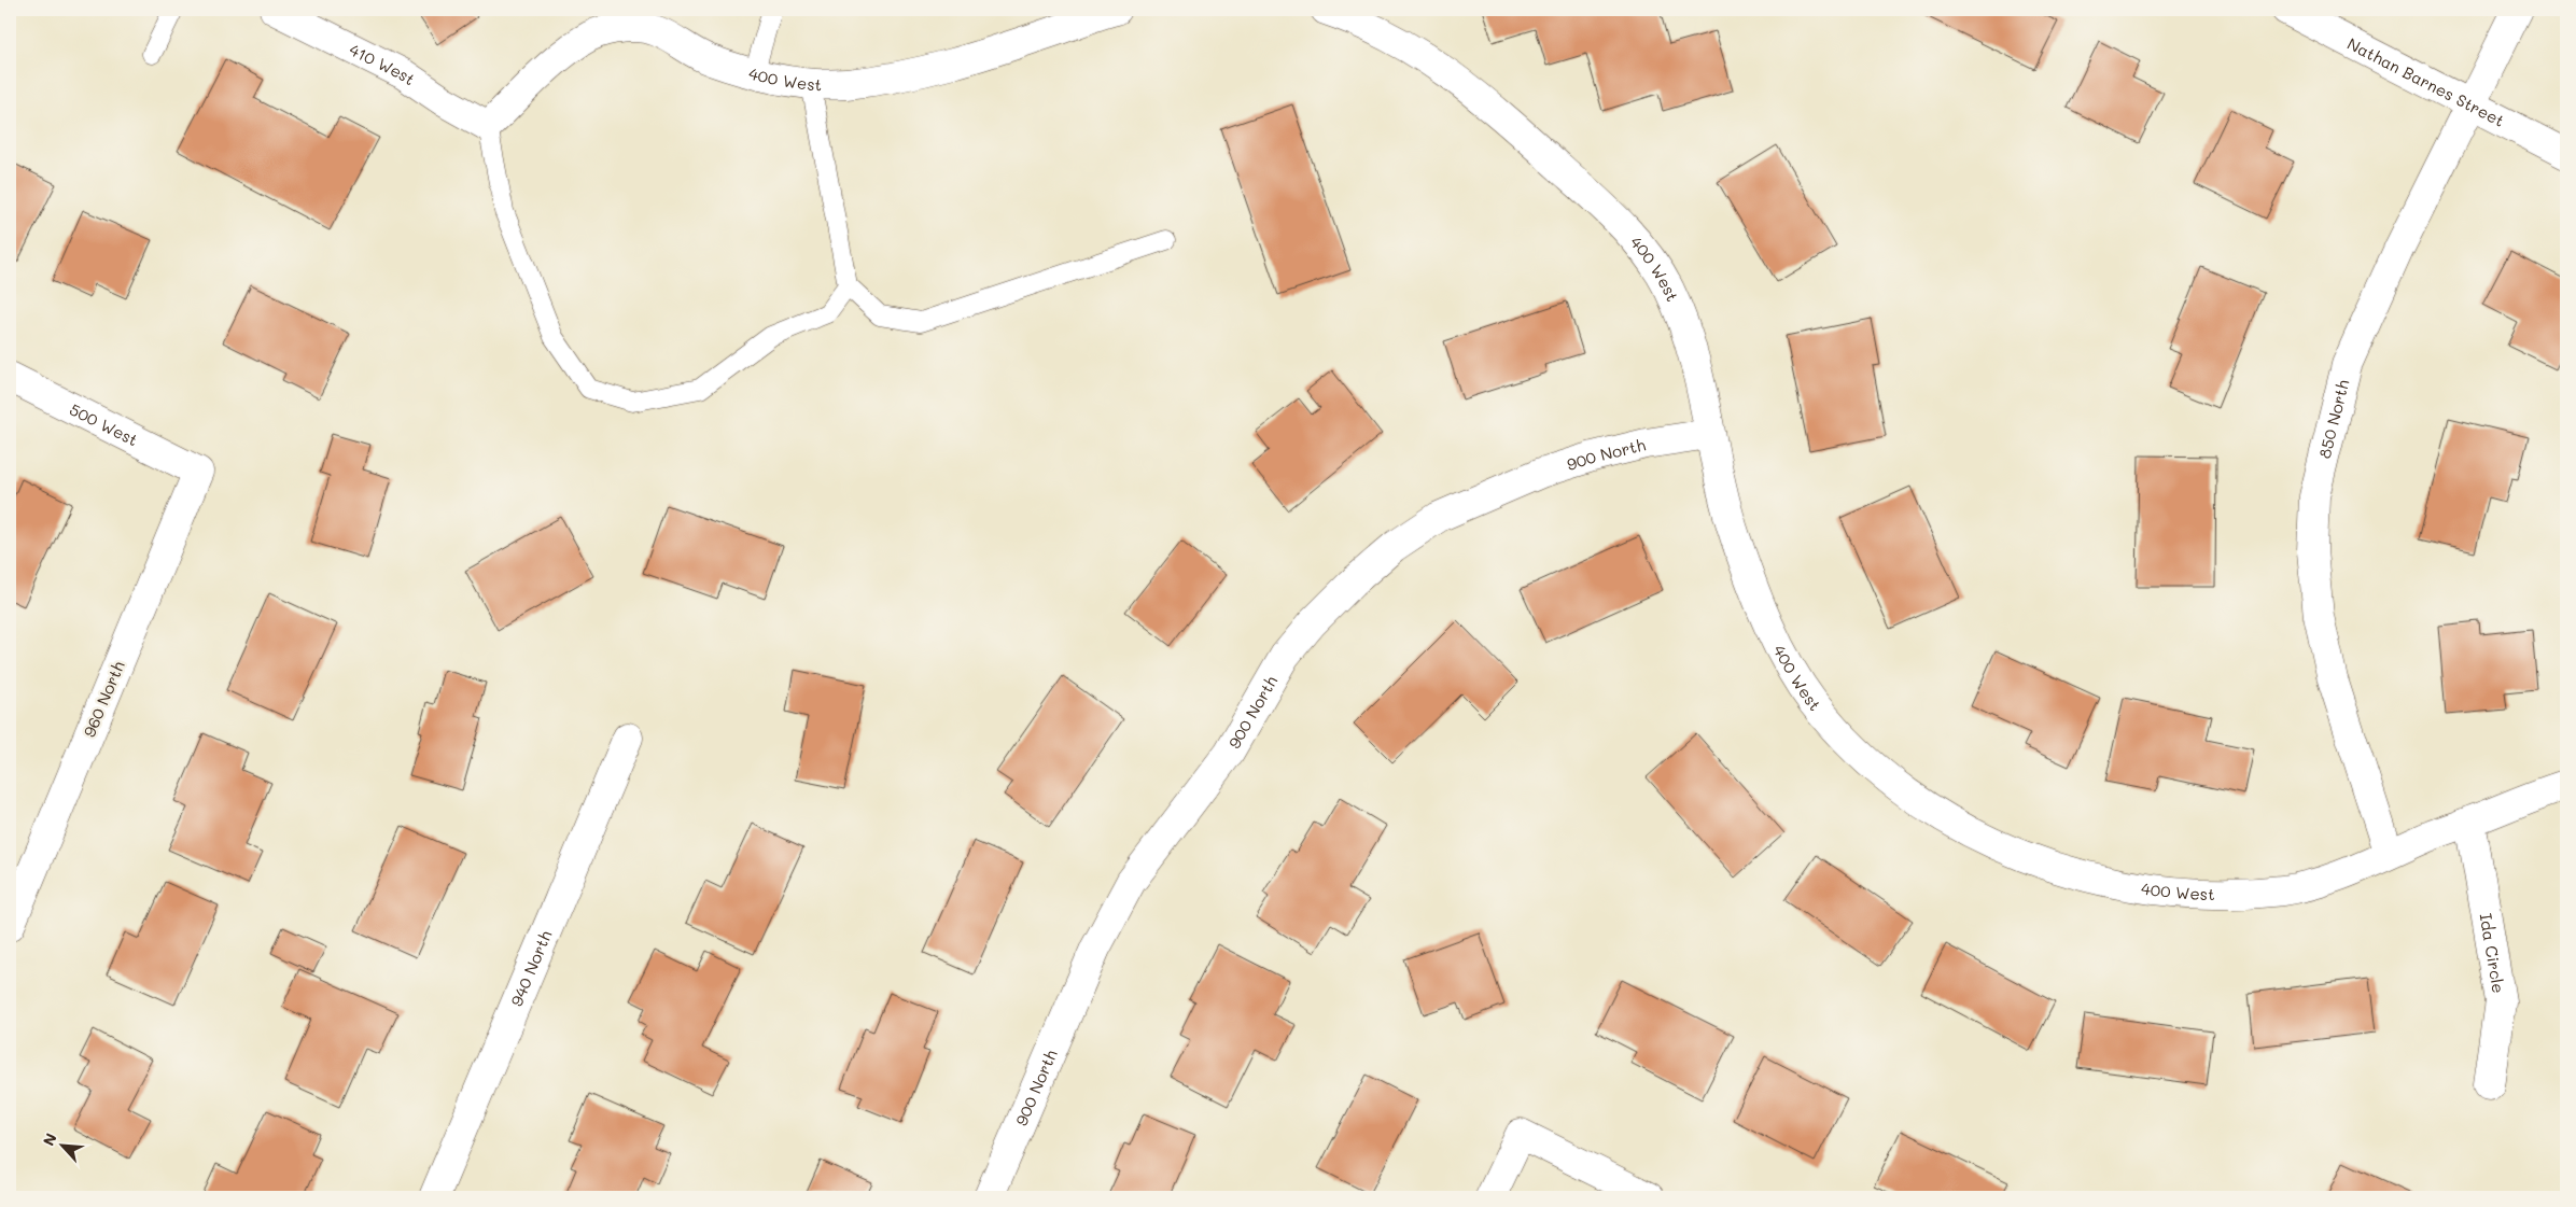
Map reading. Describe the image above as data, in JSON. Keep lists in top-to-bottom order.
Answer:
{
  "streets": {
    "street": [
      "410 West",
      "400 West",
      "Nathan Barnes Street",
      "850 North",
      "500 West",
      "900 North",
      "960 North",
      "Ida Circle",
      "940 North"
    ]
  },
  "crossings": [
    ["410 West", "400 West"],
    ["400 West", "850 North"],
    ["400 West", "900 North"],
    ["400 West", "Ida Circle"],
    ["Nathan Barnes Street", "850 North"],
    ["500 West", "960 North"]
  ],
  "north": "top left"
}
